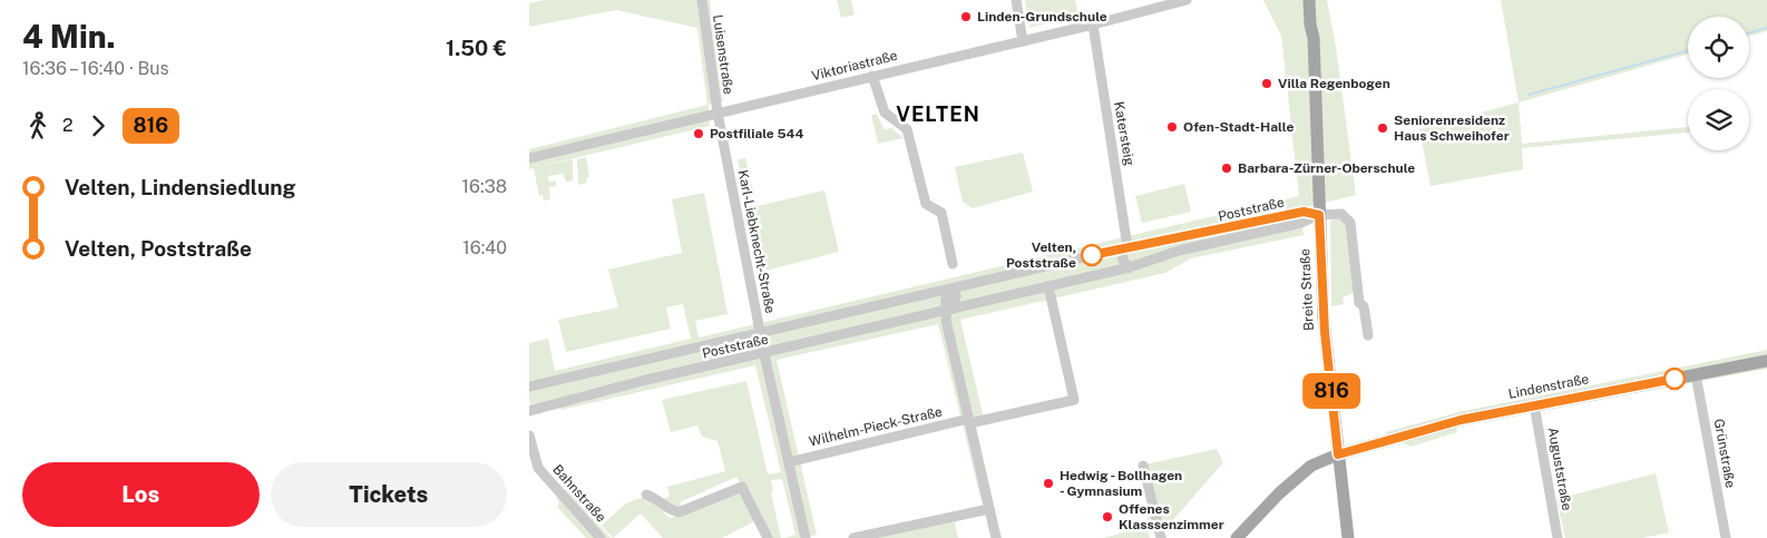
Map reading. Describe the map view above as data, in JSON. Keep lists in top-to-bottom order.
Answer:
{
  "streets": {
    "main road": ["Breite Straße", "Lindenstraße"],
    "street": [
      "Luisenstraße",
      "Viktoriastraße",
      "Katersteig",
      "Poststraße",
      "Karl-Liebknecht-Straße",
      "Wilhelm-Pieck-Straße",
      "Grünstraße",
      "Auguststraße",
      "Bahnstraße"
    ]
  },
  "crossings": [
    ["Luisenstraße", "Viktoriastraße"],
    ["Luisenstraße", "Karl-Liebknecht-Straße"],
    ["Viktoriastraße", "Katersteig"],
    ["Viktoriastraße", "Karl-Liebknecht-Straße"],
    ["Katersteig", "Poststraße"],
    ["Poststraße", "Karl-Liebknecht-Straße"],
    ["Poststraße", "Breite Straße"],
    ["Poststraße", "Wilhelm-Pieck-Straße"],
    ["Karl-Liebknecht-Straße", "Wilhelm-Pieck-Straße"],
    ["Breite Straße", "Lindenstraße"],
    ["Lindenstraße", "Grünstraße"],
    ["Lindenstraße", "Auguststraße"]
  ],
  "districts": ["VELTEN"],
  "places": [
    "Linden-Grundschule",
    "Villa Regenbogen",
    "Ofen-Stadt-Halle",
    "Seniorenresidenz Haus Schweihofer",
    "Postfiliale 544",
    "Barbara-Zürner-Oberschule",
    "Velten, Poststraße",
    "Hedwig - Bollhagen - Gymnasium",
    "Offenes Klasssenzimmer"
  ],
  "lines": ["bus line 816"],
  "page": {
    "heading": ["4 Min.", "16:36 – 16:40 · Bus", "1.50 €"],
    "on_map": "816",
    "legs": ["2", "816"],
    "list": [
      {
        "name": "Velten, Lindensiedlung",
        "value": "16:38"
      },
      {
        "name": "Velten, Poststraße",
        "value": "16:40"
      }
    ],
    "buttons": ["Los", "Tickets"]
  }
}
